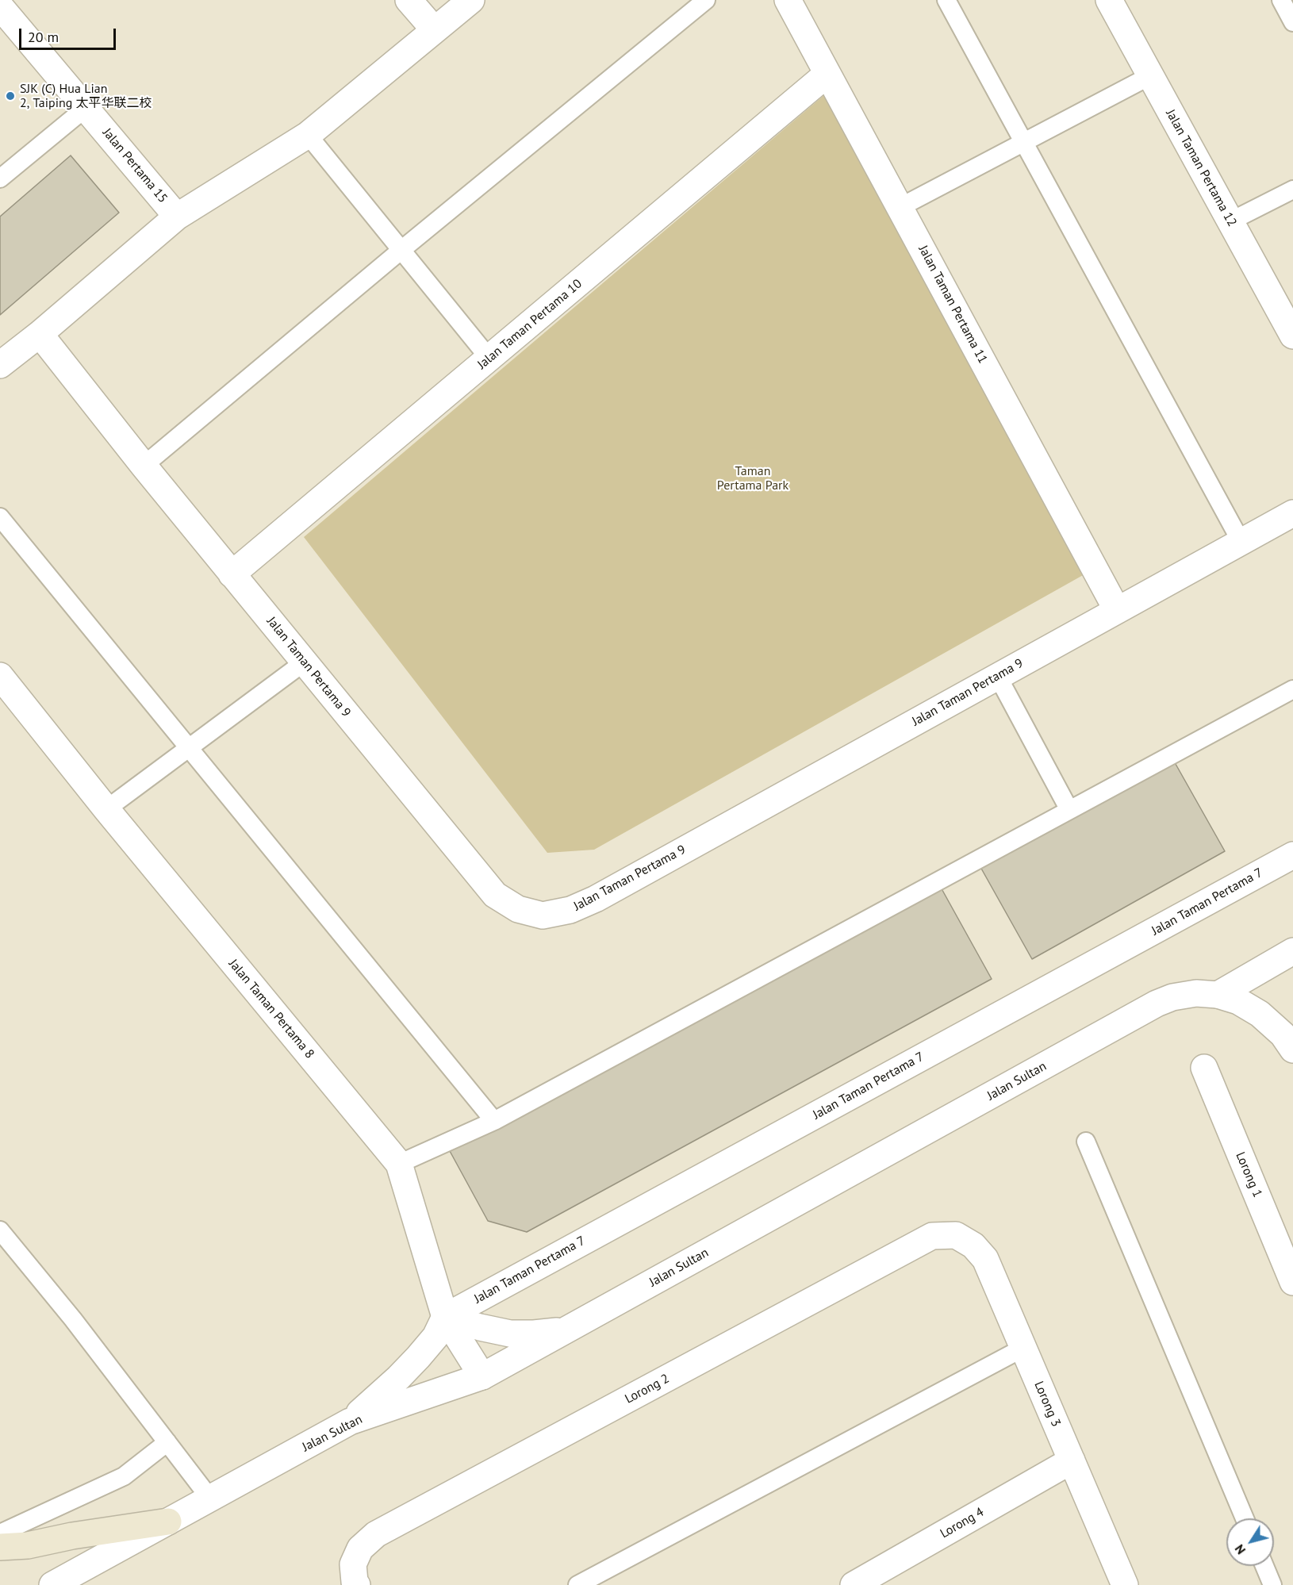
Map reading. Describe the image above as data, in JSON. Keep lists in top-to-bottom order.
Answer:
{
  "streets": {
    "street": [
      "Jalan Pertama 15",
      "Jalan Taman Pertama 12",
      "Jalan Taman Pertama 11",
      "Jalan Taman Pertama 10",
      "Jalan Taman Pertama 9",
      "Jalan Taman Pertama 7",
      "Jalan Taman Pertama 8",
      "Jalan Sultan",
      "Lorong 1",
      "Lorong 2",
      "Lorong 3",
      "Lorong 4"
    ]
  },
  "crossings": [
    ["Jalan Taman Pertama 11", "Jalan Taman Pertama 10"],
    ["Jalan Taman Pertama 11", "Jalan Taman Pertama 9"],
    ["Jalan Taman Pertama 10", "Jalan Taman Pertama 9"],
    ["Jalan Taman Pertama 7", "Jalan Taman Pertama 8"],
    ["Jalan Taman Pertama 8", "Jalan Sultan"],
    ["Lorong 2", "Lorong 3"],
    ["Lorong 3", "Lorong 4"]
  ],
  "parks": ["Taman Pertama Park"],
  "places": ["SJK (C) Hua Lian 2, Taiping 太平华联二校"],
  "scale_bar": "20 m",
  "north": "bottom left"
}
